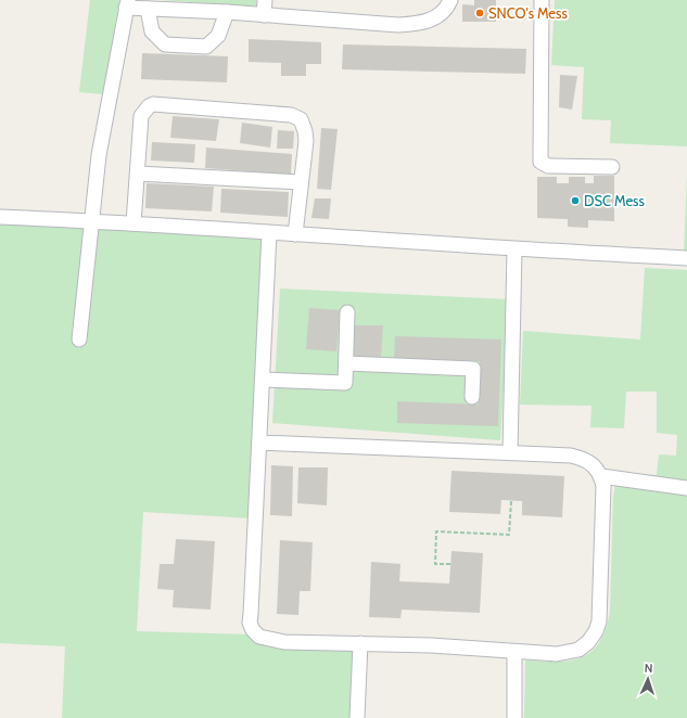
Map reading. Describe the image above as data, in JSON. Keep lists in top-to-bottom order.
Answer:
{
  "places": ["SNCO's Mess", "DSC Mess"],
  "north": "top"
}
